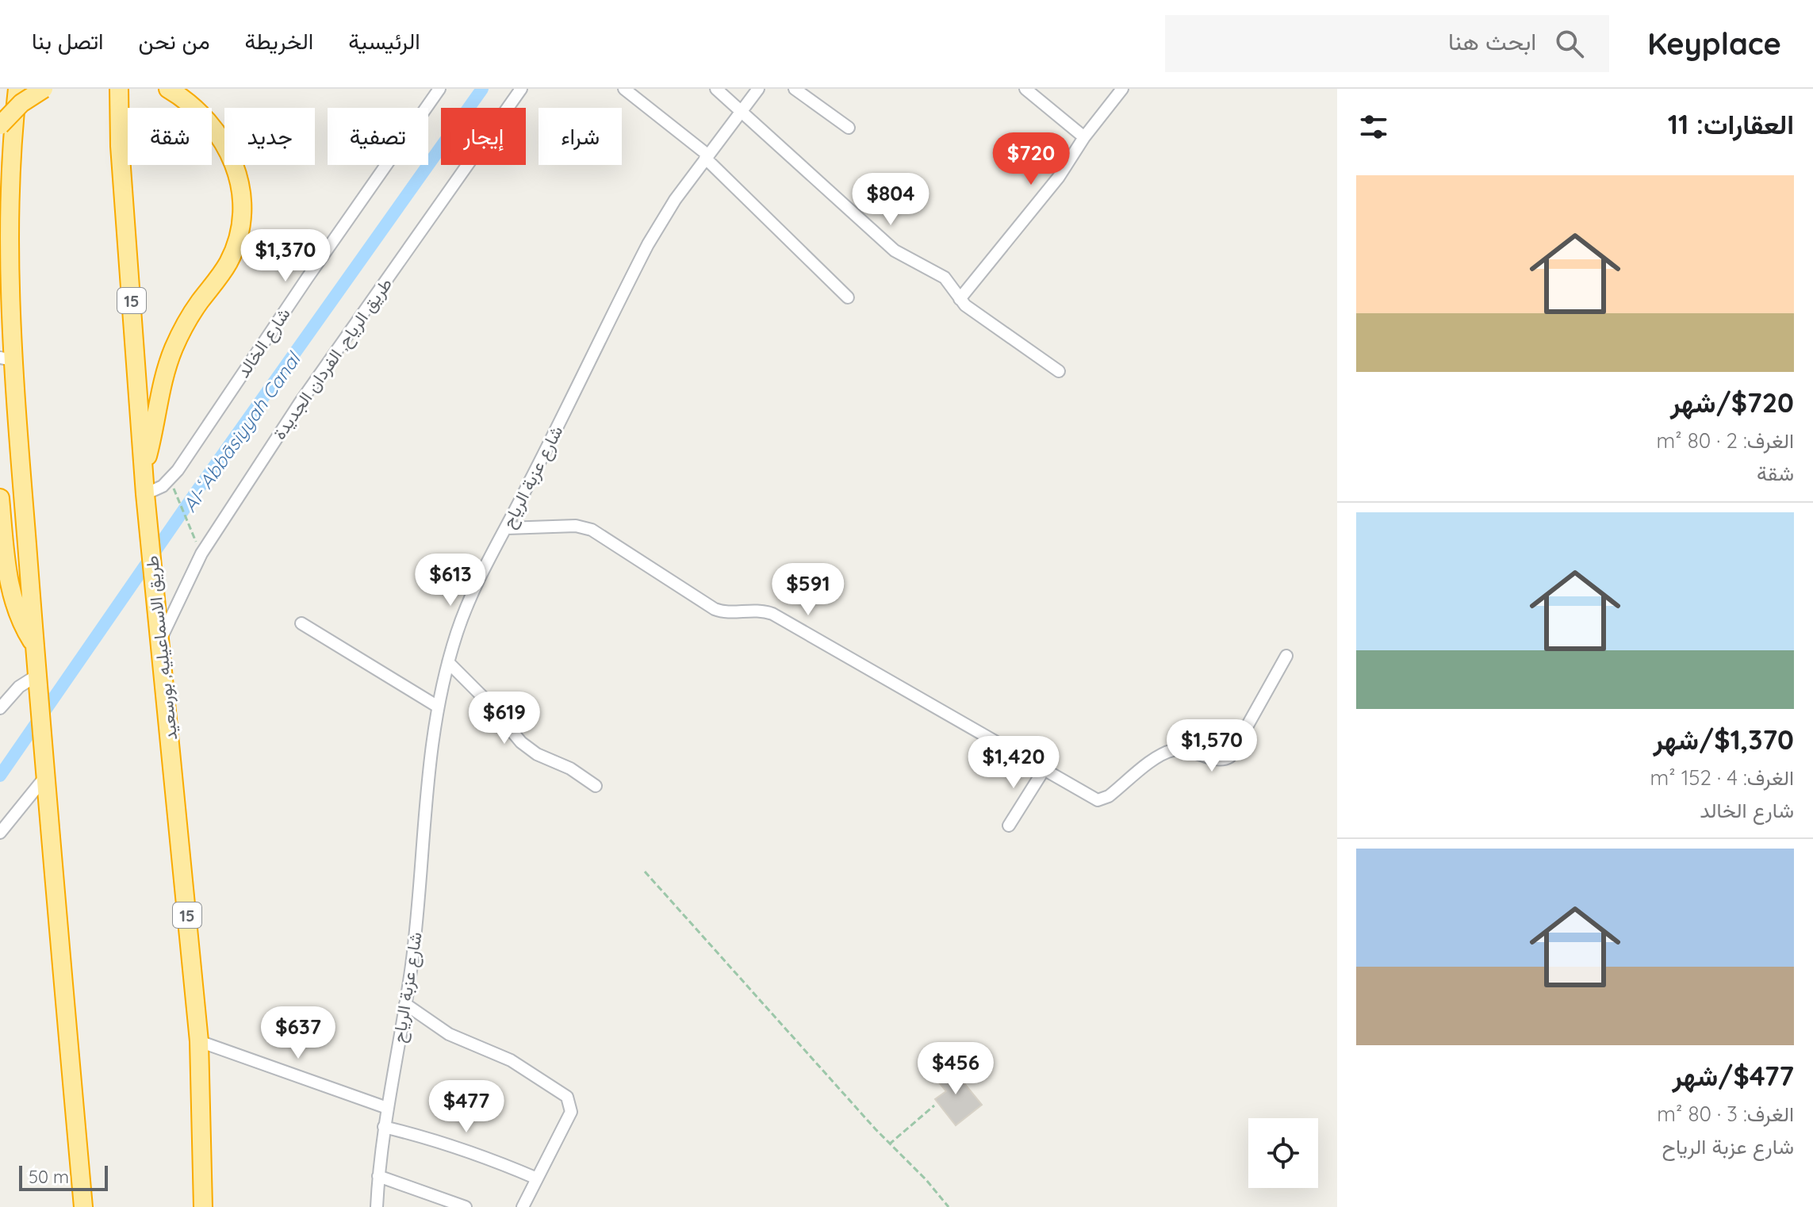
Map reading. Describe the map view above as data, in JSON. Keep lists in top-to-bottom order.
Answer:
{
  "streets": {
    "highway": ["15", "طريق الاسماعيليه, بورسعيد"],
    "street": ["شارع الخالد", "طريق الرياح, الفردان الجديدة", "شارع عزبة الرياح"]
  },
  "crossings": [
    ["شارع الخالد", "طريق الاسماعيليه, بورسعيد"],
    ["طريق الرياح, الفردان الجديدة", "طريق الاسماعيليه, بورسعيد"]
  ],
  "water": ["Al-ʿAbbāsiyyah Canal"],
  "scale_bar": "50 m",
  "page": {
    "header": "Keyplace",
    "search": "ابحث هنا",
    "nav": [
      "الرئيسية",
      "الخريطة",
      "من نحن",
      "اتصل بنا"
    ],
    "heading": "العقارات: 11",
    "chip": [
      "شراء",
      "إيجار",
      "تصفية",
      "جديد",
      "شقة"
    ],
    "price": [
      "$720",
      "$804",
      "$1,370",
      "$613",
      "$591",
      "$619",
      "$1,570",
      "$1,420",
      "$637",
      "$456",
      "$477"
    ],
    "list": [
      {
        "name": "$720/شهر",
        "note": "الغرف: 2 · 80 m² · شقة"
      },
      {
        "name": "$1,370/شهر",
        "note": "الغرف: 4 · 152 m² · شارع الخالد"
      },
      {
        "name": "$477/شهر",
        "note": "الغرف: 3 · 80 m² · شارع عزبة الرياح"
      }
    ],
    "scale": "50 m"
  }
}
